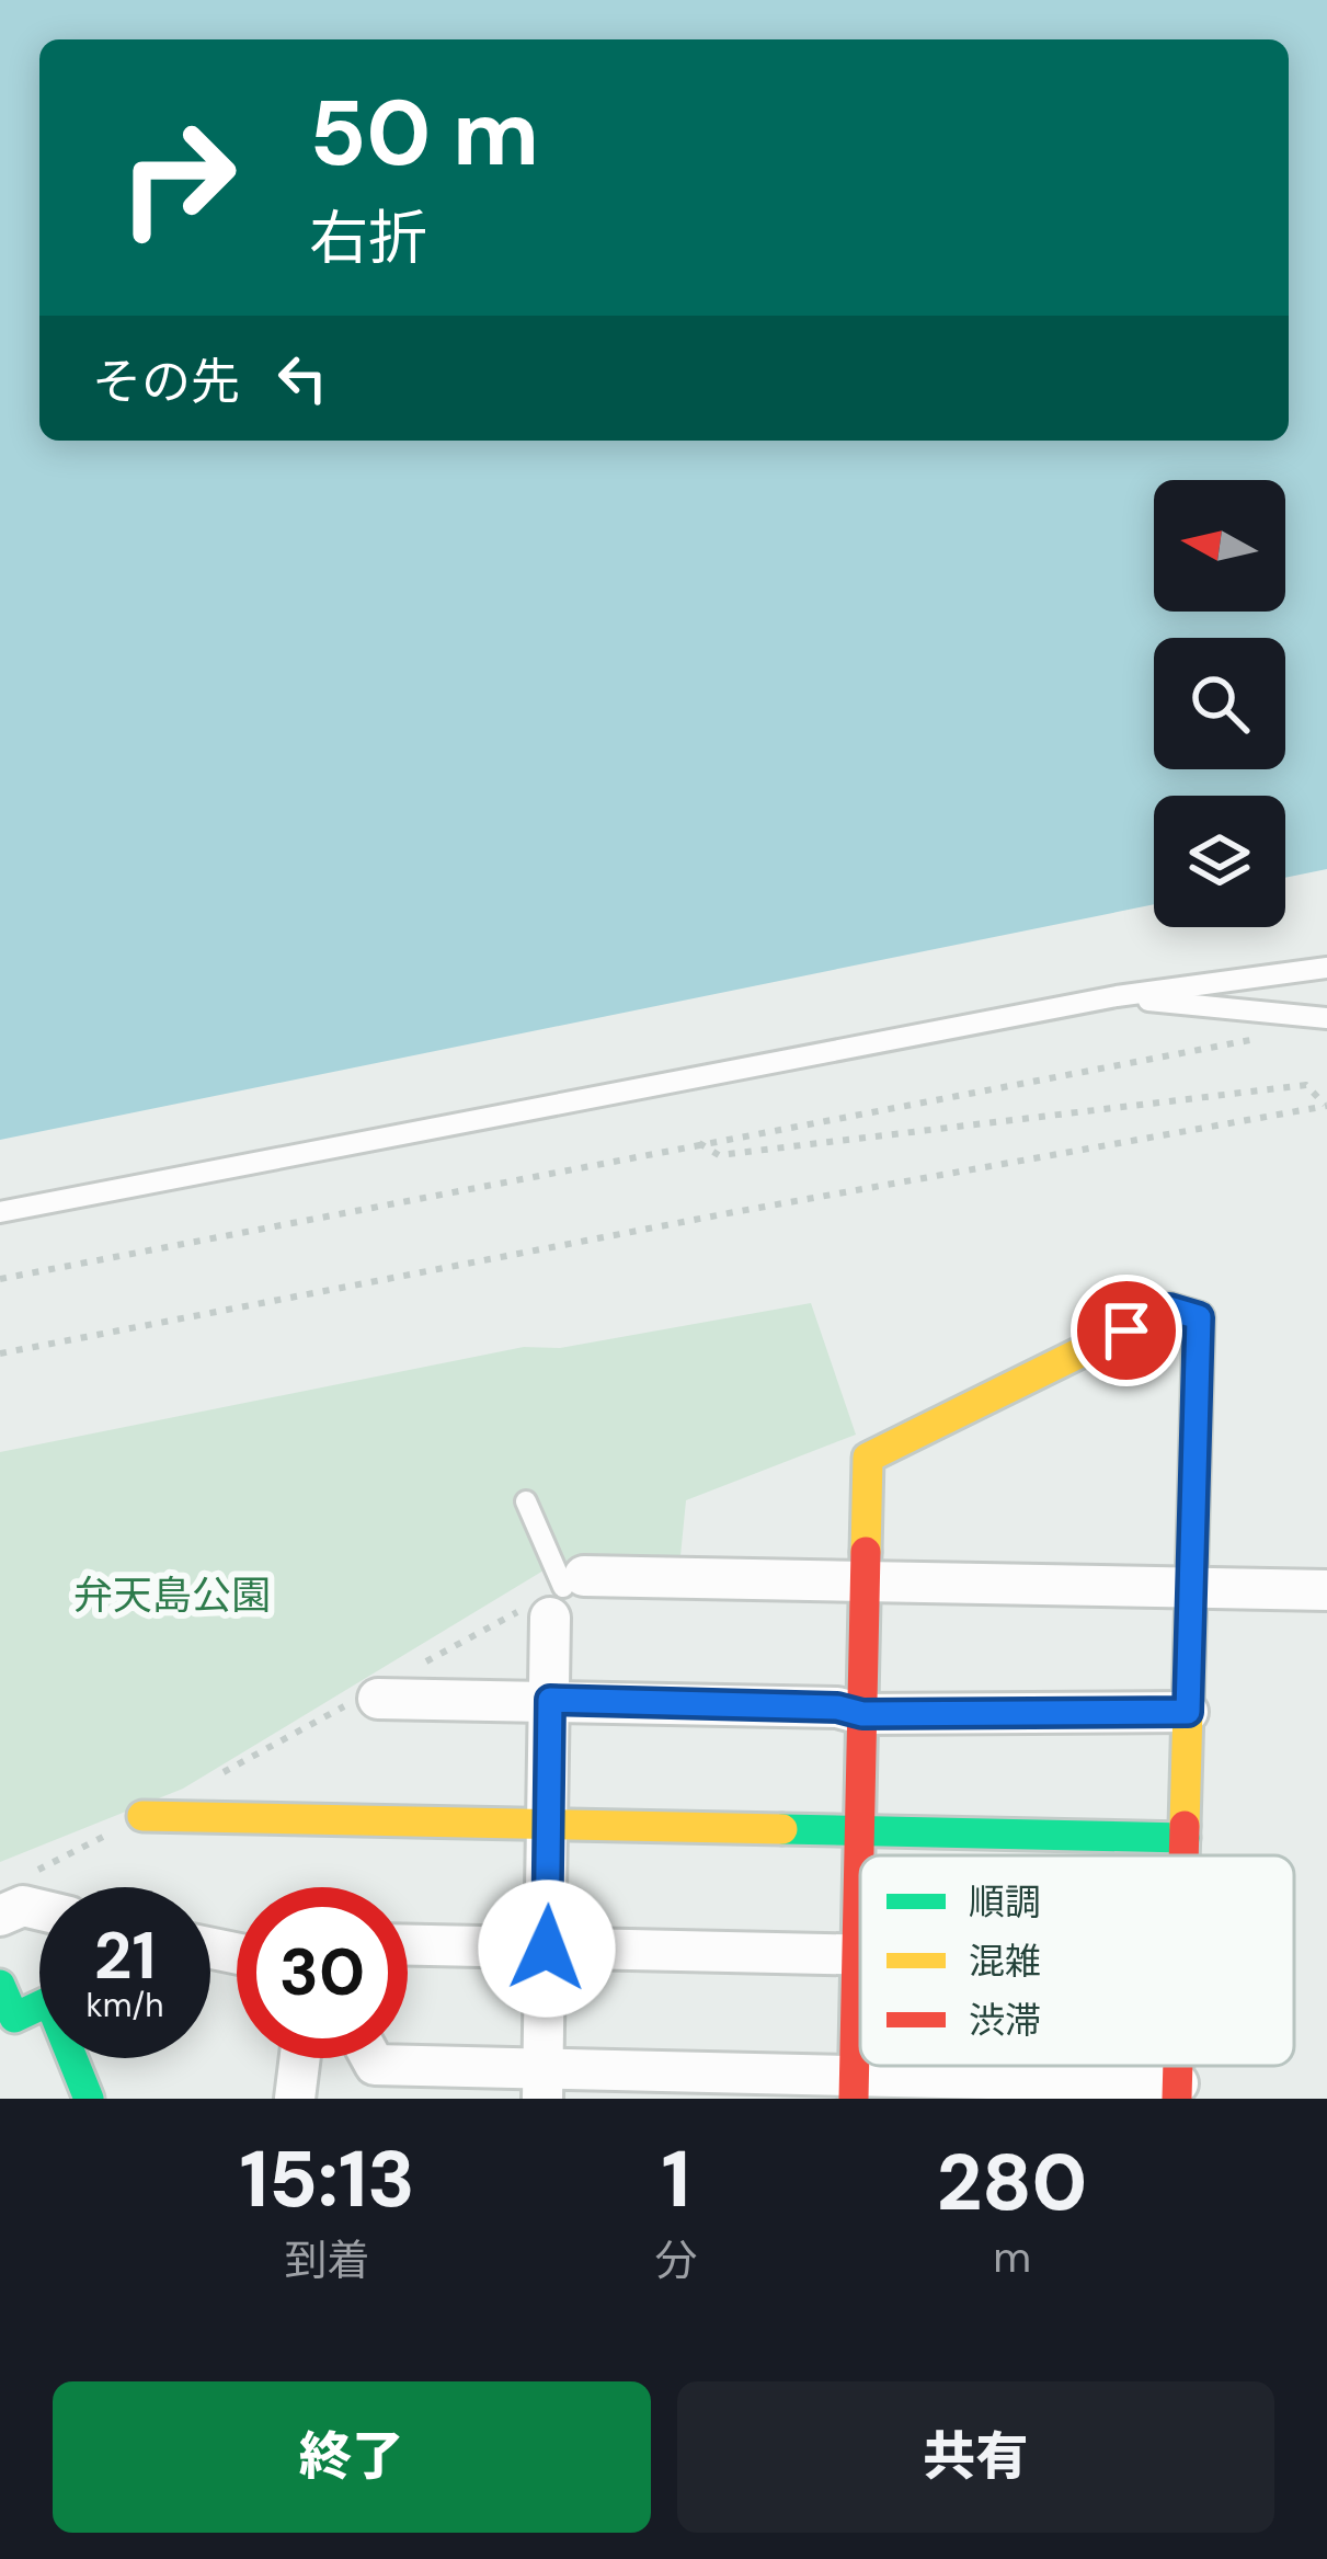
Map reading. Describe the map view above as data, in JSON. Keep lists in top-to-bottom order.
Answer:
{
  "parks": ["弁天島公園"],
  "legend": ["順調", "混雑", "渋滞"],
  "north": "left",
  "page": {
    "turn": ["50 m", "右折"],
    "then": "その先",
    "speed": "21 km/h",
    "limit": "30",
    "eta": [
      "15:13",
      "到着",
      "1",
      "分",
      "280",
      "m"
    ],
    "buttons": ["終了", "共有"]
  }
}
